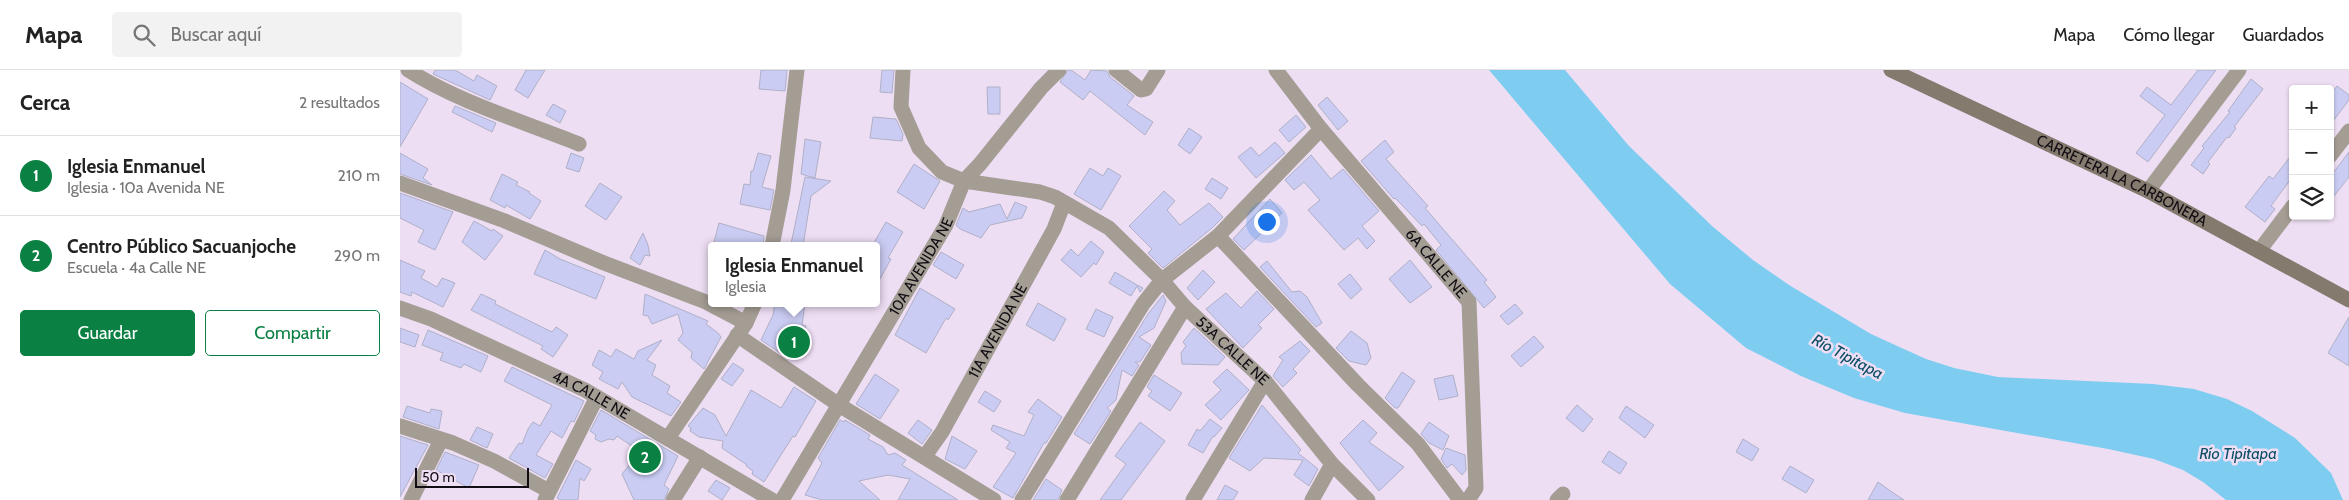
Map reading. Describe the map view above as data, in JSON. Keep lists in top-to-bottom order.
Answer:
{
  "streets": {
    "street": [
      "CARRETERA LA CARBONERA",
      "6A CALLE NE",
      "10A AVENIDA NE",
      "11A AVENIDA NE",
      "53A CALLE NE",
      "4A CALLE NE"
    ]
  },
  "crossings": [
    ["10A AVENIDA NE", "53A CALLE NE"],
    ["11A AVENIDA NE", "53A CALLE NE"]
  ],
  "water": ["Río Tipitapa"],
  "scale_bar": "50 m",
  "page": {
    "header": "Mapa",
    "search": "Buscar aquí",
    "nav": ["Mapa", "Cómo llegar", "Guardados"],
    "heading": ["Cerca", "2 resultados"],
    "map_buttons": ["+", "−"],
    "list": [
      {
        "mark": "1",
        "name": "Iglesia Enmanuel",
        "note": "Iglesia · 10a Avenida NE",
        "value": "210 m"
      },
      {
        "mark": "2",
        "name": "Centro Público Sacuanjoche",
        "note": "Escuela · 4a Calle NE",
        "value": "290 m"
      }
    ],
    "popup": ["Iglesia Enmanuel", "Iglesia"],
    "buttons": ["Guardar", "Compartir"],
    "pins": ["1", "2"],
    "scale": "50 m"
  }
}
